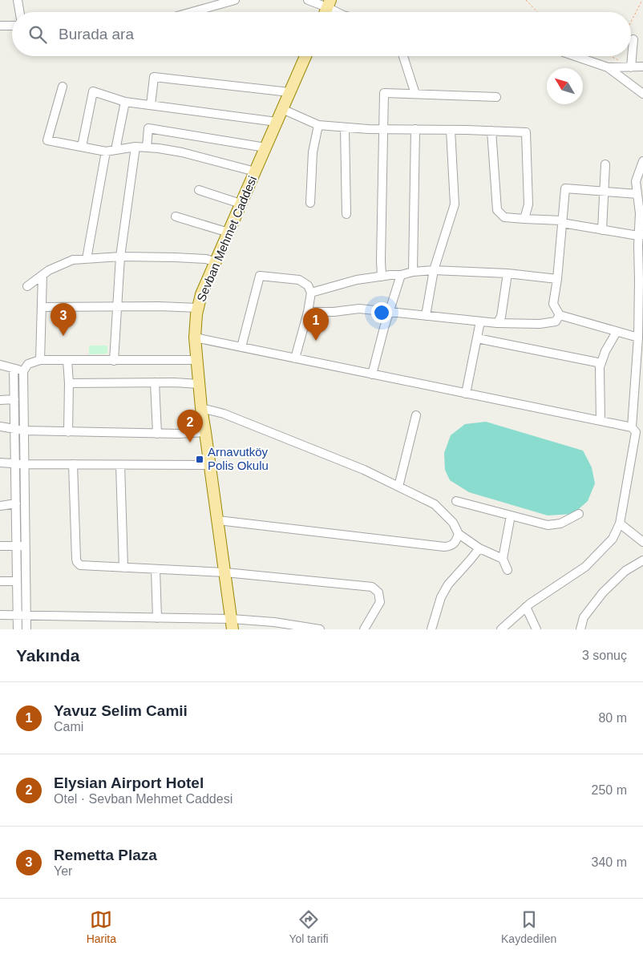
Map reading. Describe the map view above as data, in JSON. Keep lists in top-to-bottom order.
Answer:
{
  "streets": {
    "main road": ["Sevban Mehmet Caddesi"]
  },
  "places": {
    "transit": ["Arnavutköy Polis Okulu"]
  },
  "north": "top left",
  "page": {
    "search": "Burada ara",
    "pins": ["3", "1", "2"],
    "heading": ["Yakında", "3 sonuç"],
    "list": [
      {
        "mark": "1",
        "name": "Yavuz Selim Camii",
        "note": "Cami",
        "value": "80 m"
      },
      {
        "mark": "2",
        "name": "Elysian Airport Hotel",
        "note": "Otel · Sevban Mehmet Caddesi",
        "value": "250 m"
      },
      {
        "mark": "3",
        "name": "Remetta Plaza",
        "note": "Yer",
        "value": "340 m"
      }
    ],
    "nav": ["Harita", "Yol tarifi", "Kaydedilen"]
  }
}
